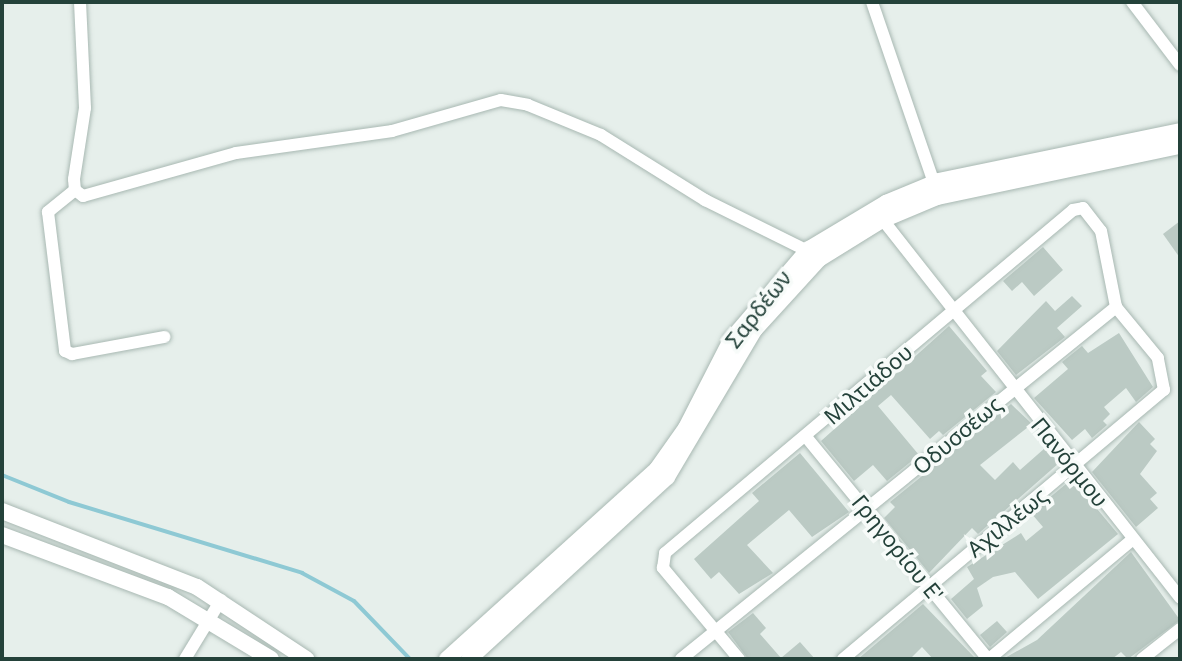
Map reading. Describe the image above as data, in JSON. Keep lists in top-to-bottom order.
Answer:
{
  "streets": {
    "main road": ["Σαρδέων"],
    "street": [
      "Μιλτιάδου",
      "Οδυσσέως",
      "Πανόρμου",
      "Αχιλλέως",
      "Γρηγορίου Ε'"
    ]
  },
  "crossings": [
    ["Σαρδέων", "Πανόρμου"],
    ["Μιλτιάδου", "Οδυσσέως"],
    ["Μιλτιάδου", "Πανόρμου"],
    ["Μιλτιάδου", "Αχιλλέως"],
    ["Μιλτιάδου", "Γρηγορίου Ε'"],
    ["Οδυσσέως", "Πανόρμου"],
    ["Οδυσσέως", "Αχιλλέως"],
    ["Οδυσσέως", "Γρηγορίου Ε'"],
    ["Πανόρμου", "Αχιλλέως"],
    ["Αχιλλέως", "Γρηγορίου Ε'"]
  ]
}
